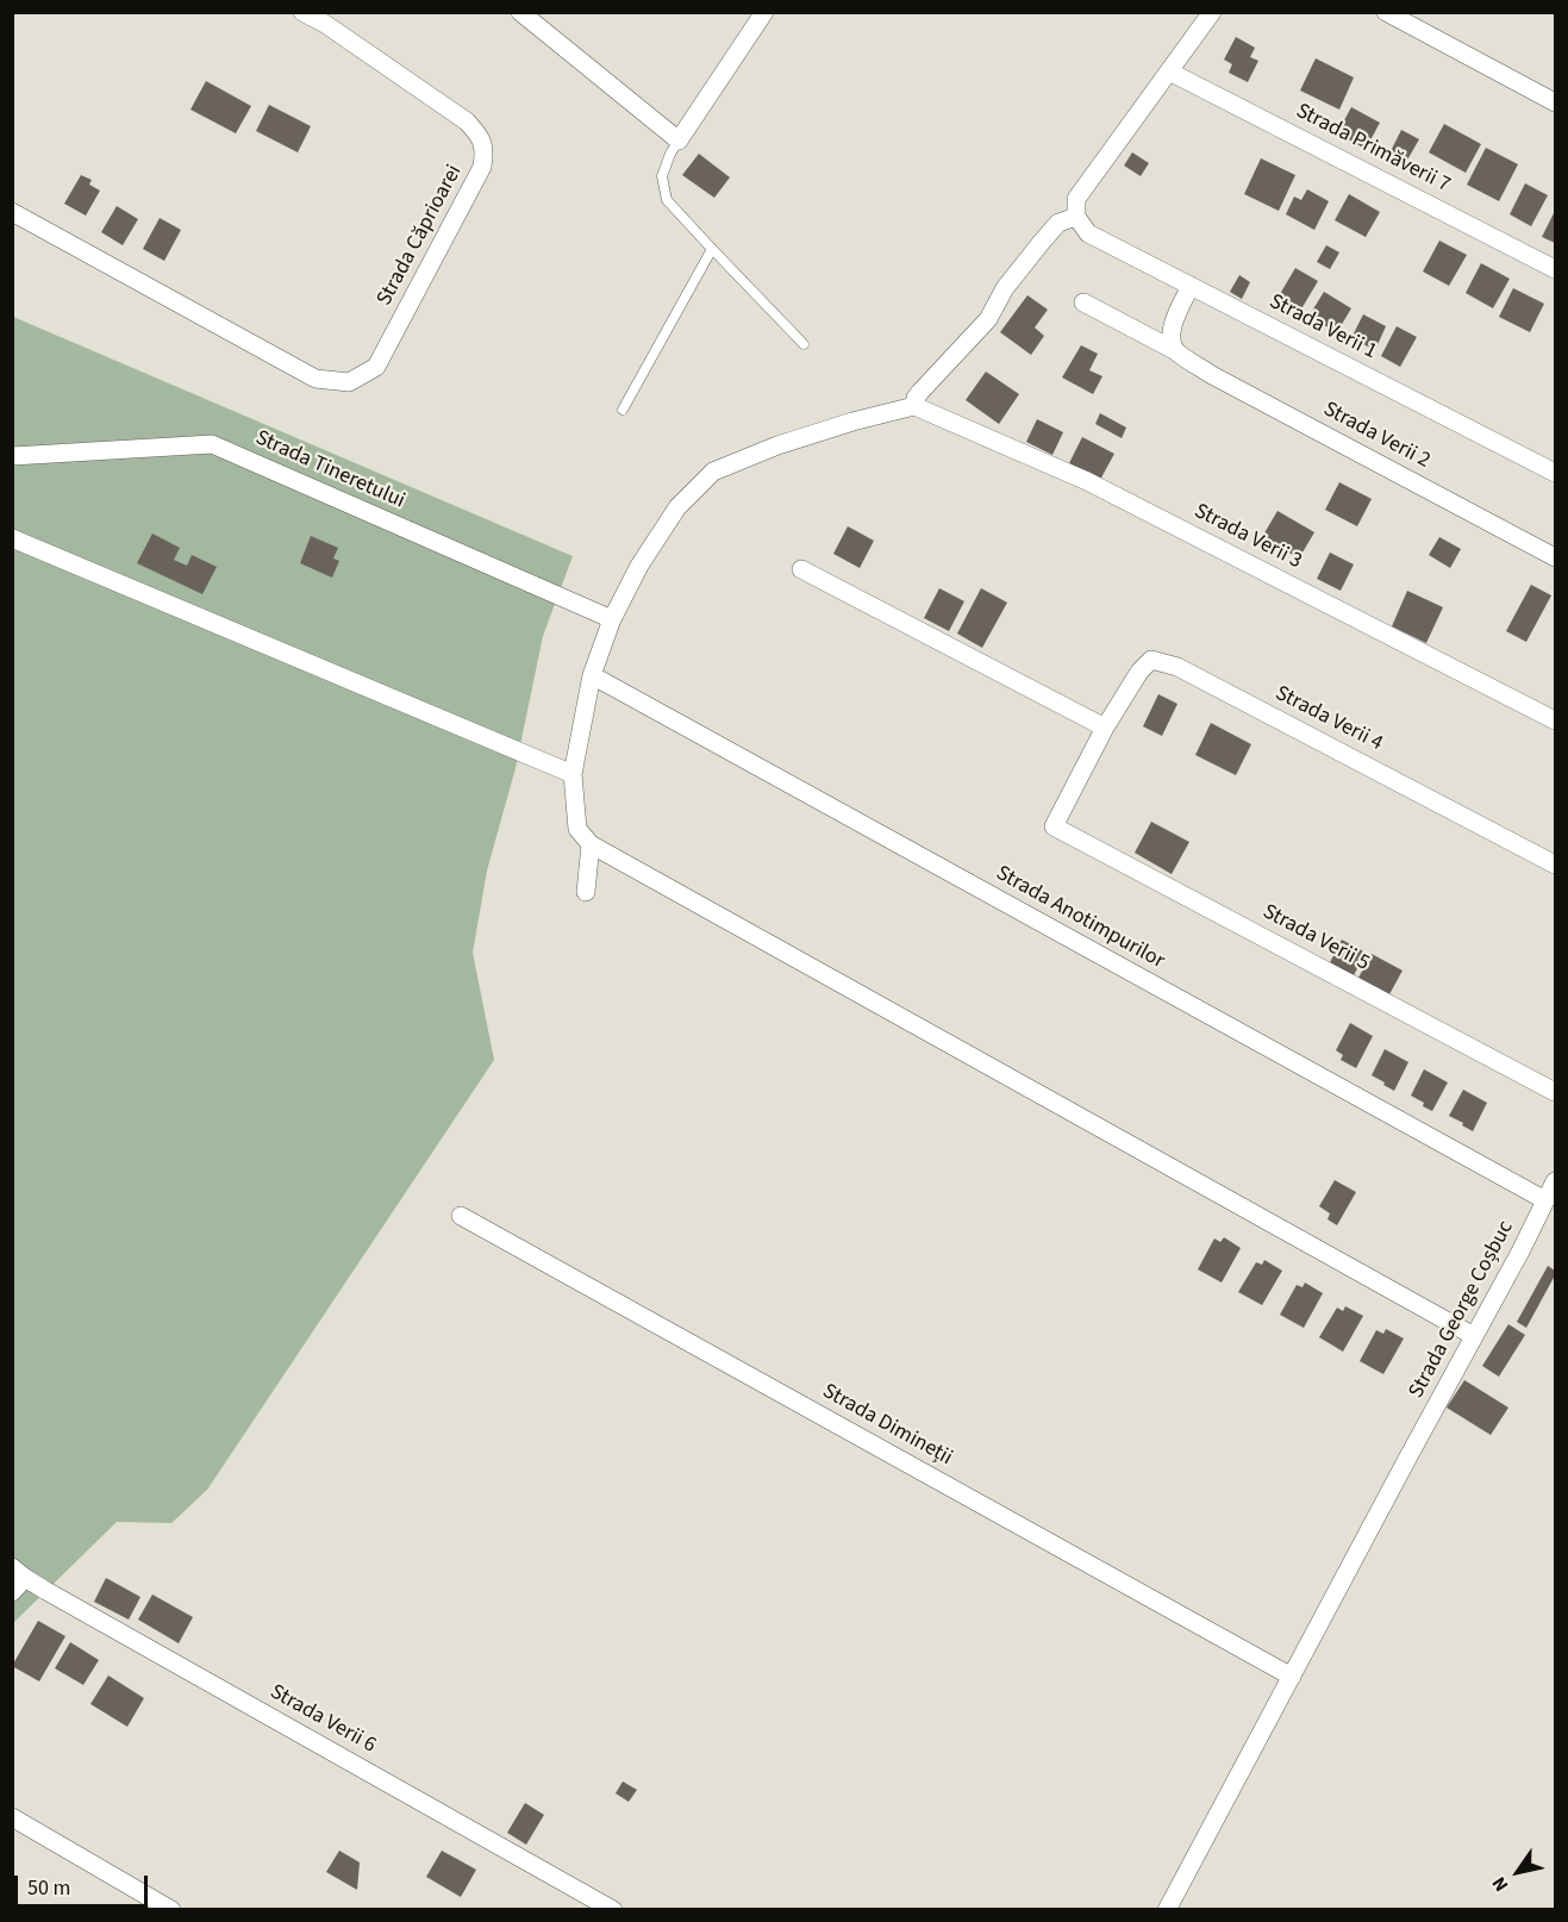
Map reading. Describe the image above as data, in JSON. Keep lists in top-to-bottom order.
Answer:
{
  "streets": {
    "street": [
      "Strada Primăverii 7",
      "Strada Căprioarei",
      "Strada Verii 1",
      "Strada Verii 2",
      "Strada Tineretului",
      "Strada Verii 3",
      "Strada Verii 4",
      "Strada Anotimpurilor",
      "Strada Verii 5",
      "Strada George Coșbuc",
      "Strada Dimineții",
      "Strada Verii 6"
    ]
  },
  "crossings": [
    ["Strada Verii 4", "Strada Verii 5"],
    ["Strada Anotimpurilor", "Strada George Coșbuc"],
    ["Strada George Coșbuc", "Strada Dimineții"]
  ],
  "scale_bar": "50 m",
  "north": "bottom left"
}
